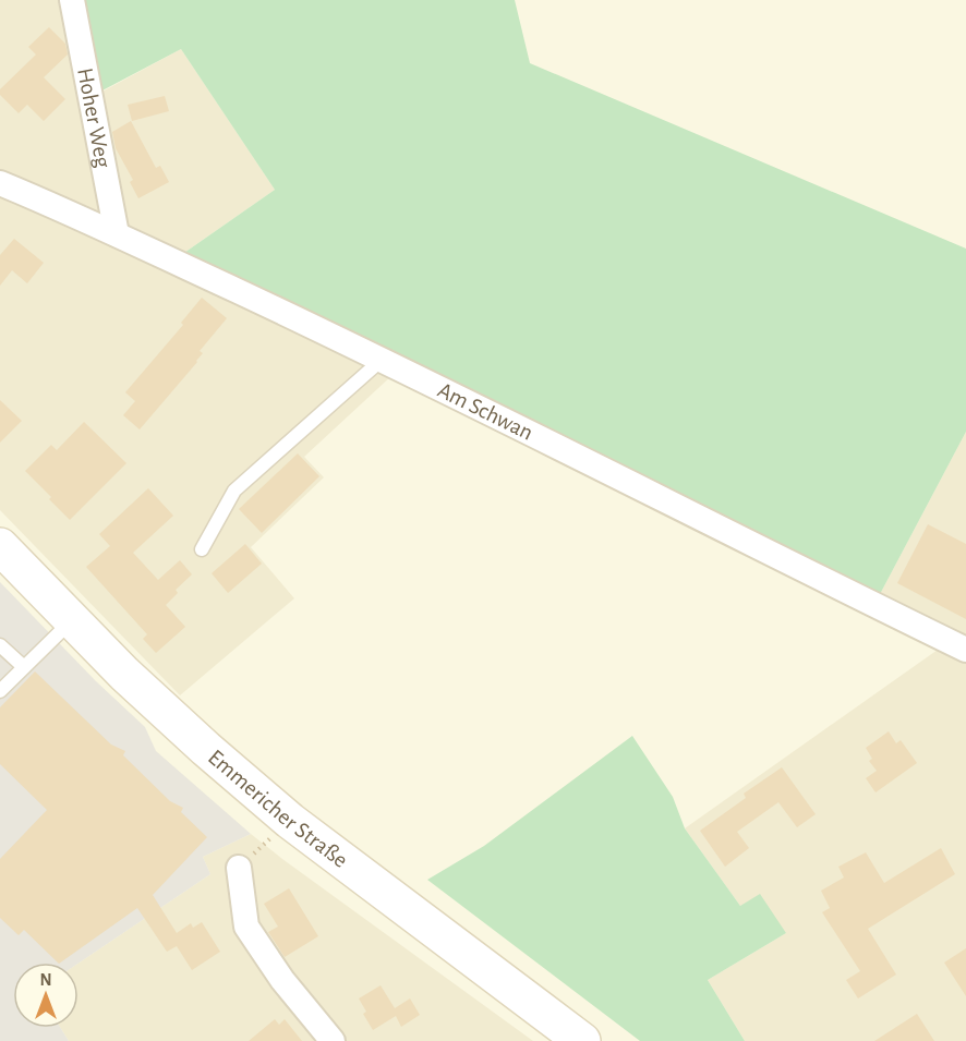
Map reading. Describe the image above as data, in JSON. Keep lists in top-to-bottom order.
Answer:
{
  "streets": {
    "main road": ["Emmericher Straße"],
    "street": ["Hoher Weg", "Am Schwan"]
  },
  "crossings": [
    ["Hoher Weg", "Am Schwan"]
  ],
  "north": "top"
}
